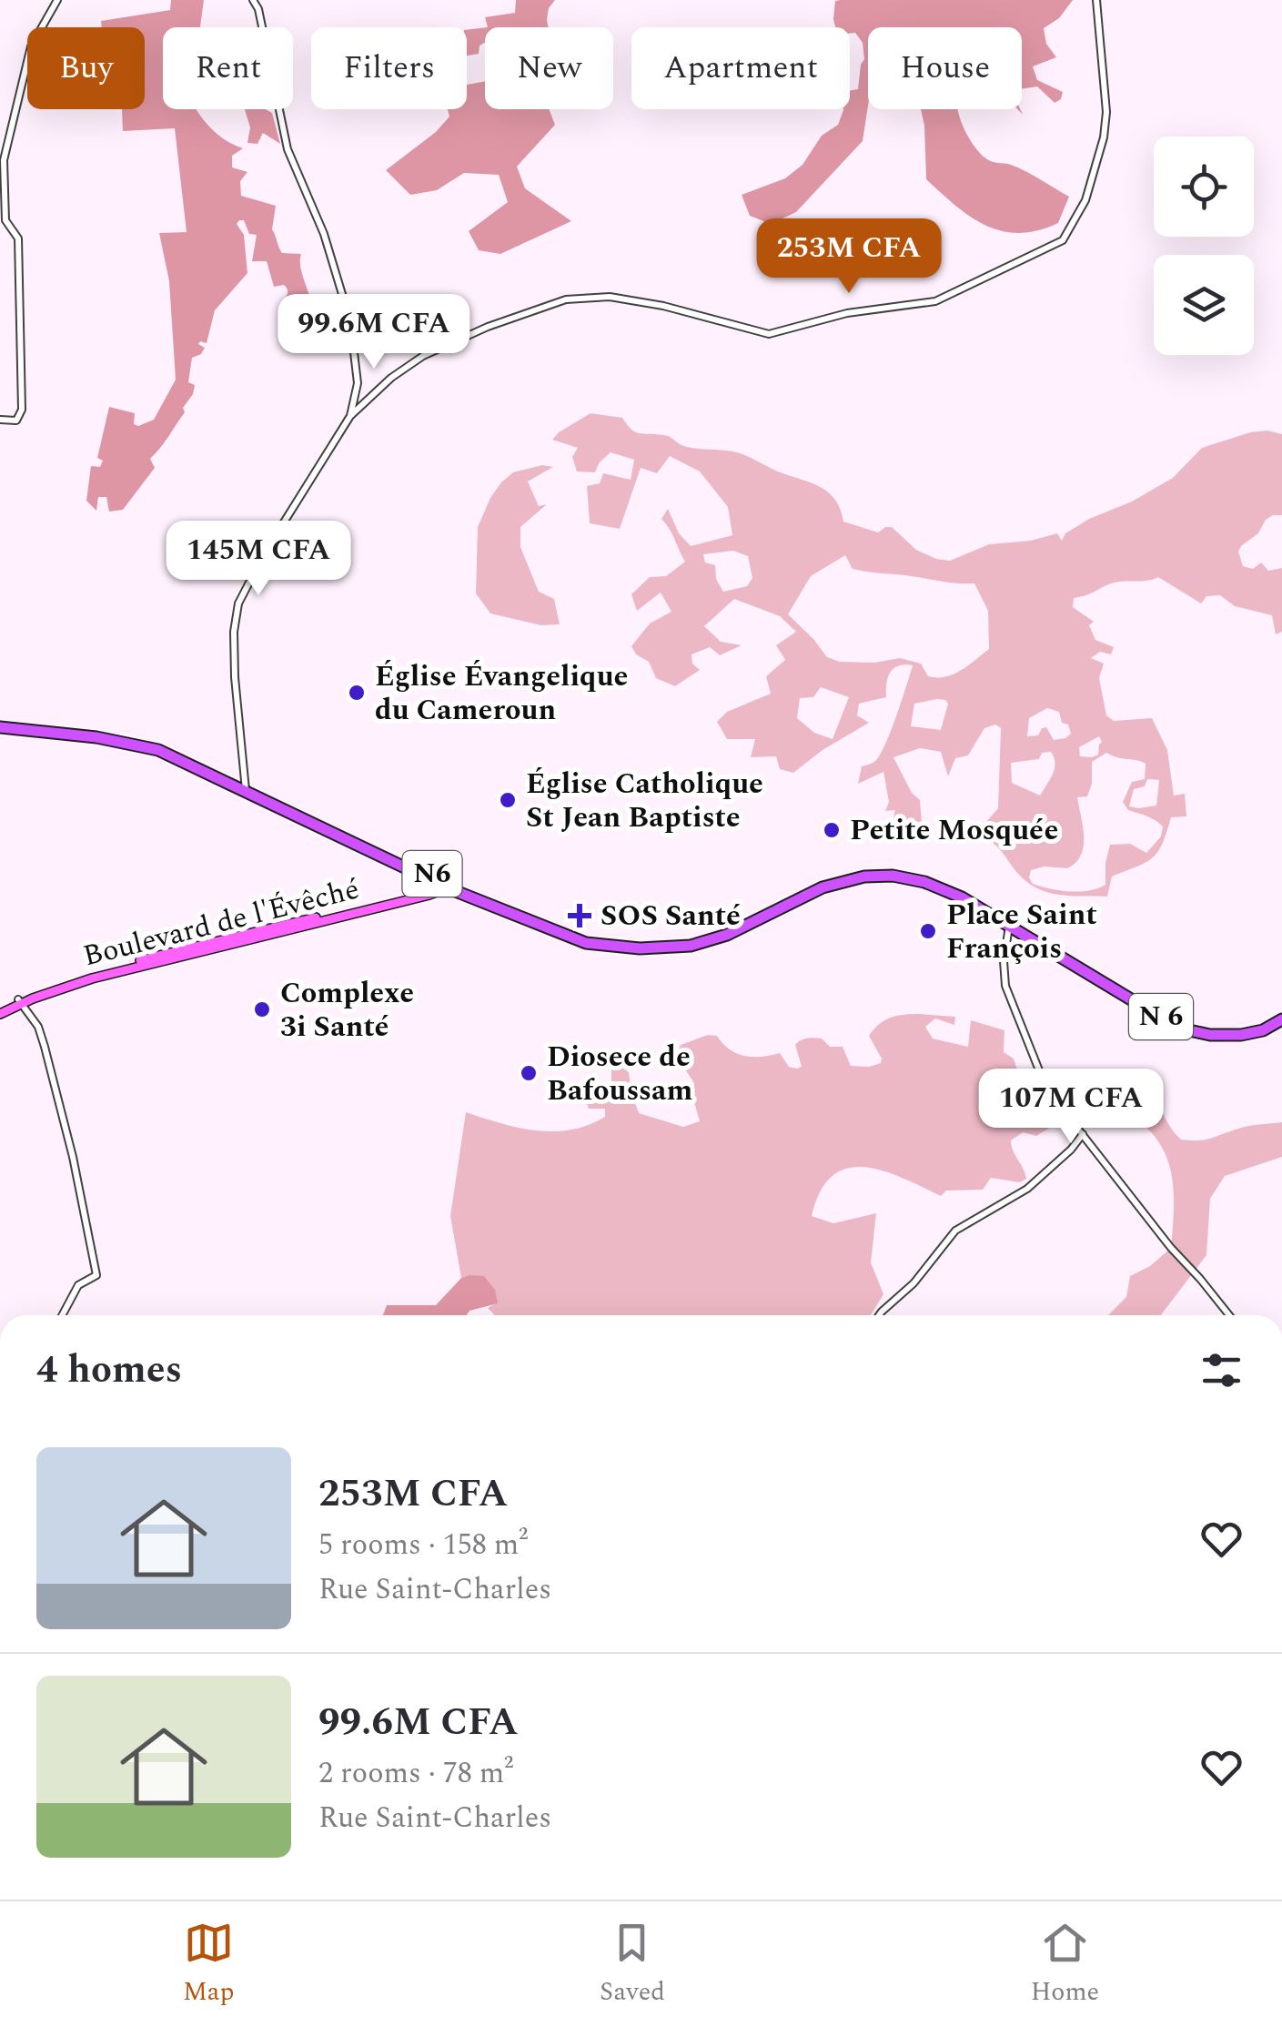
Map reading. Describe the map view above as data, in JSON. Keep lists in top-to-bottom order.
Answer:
{
  "streets": {
    "highway": ["N6", "N 6"],
    "main road": ["Boulevard de l'Évêché"]
  },
  "crossings": [
    ["N6", "Boulevard de l'Évêché"],
    ["N6", "N 6"]
  ],
  "places": {
    "other": [
      "Église Évangelique du Cameroun",
      "Église Catholique St Jean Baptiste",
      "Petite Mosquée",
      "Place Saint François",
      "Complexe 3i Santé",
      "Diosece de Bafoussam"
    ],
    "health": ["SOS Santé"]
  },
  "page": {
    "chip": [
      "Buy",
      "Rent",
      "Filters",
      "New",
      "Apartment",
      "House"
    ],
    "price": [
      "253M CFA",
      "99.6M CFA",
      "145M CFA",
      "107M CFA"
    ],
    "heading": "4 homes",
    "list": [
      {
        "name": "253M CFA",
        "note": "5 rooms · 158 m² · Rue Saint-Charles"
      },
      {
        "name": "99.6M CFA",
        "note": "2 rooms · 78 m² · Rue Saint-Charles"
      }
    ],
    "tabs": ["Map", "Saved", "Home"]
  }
}
